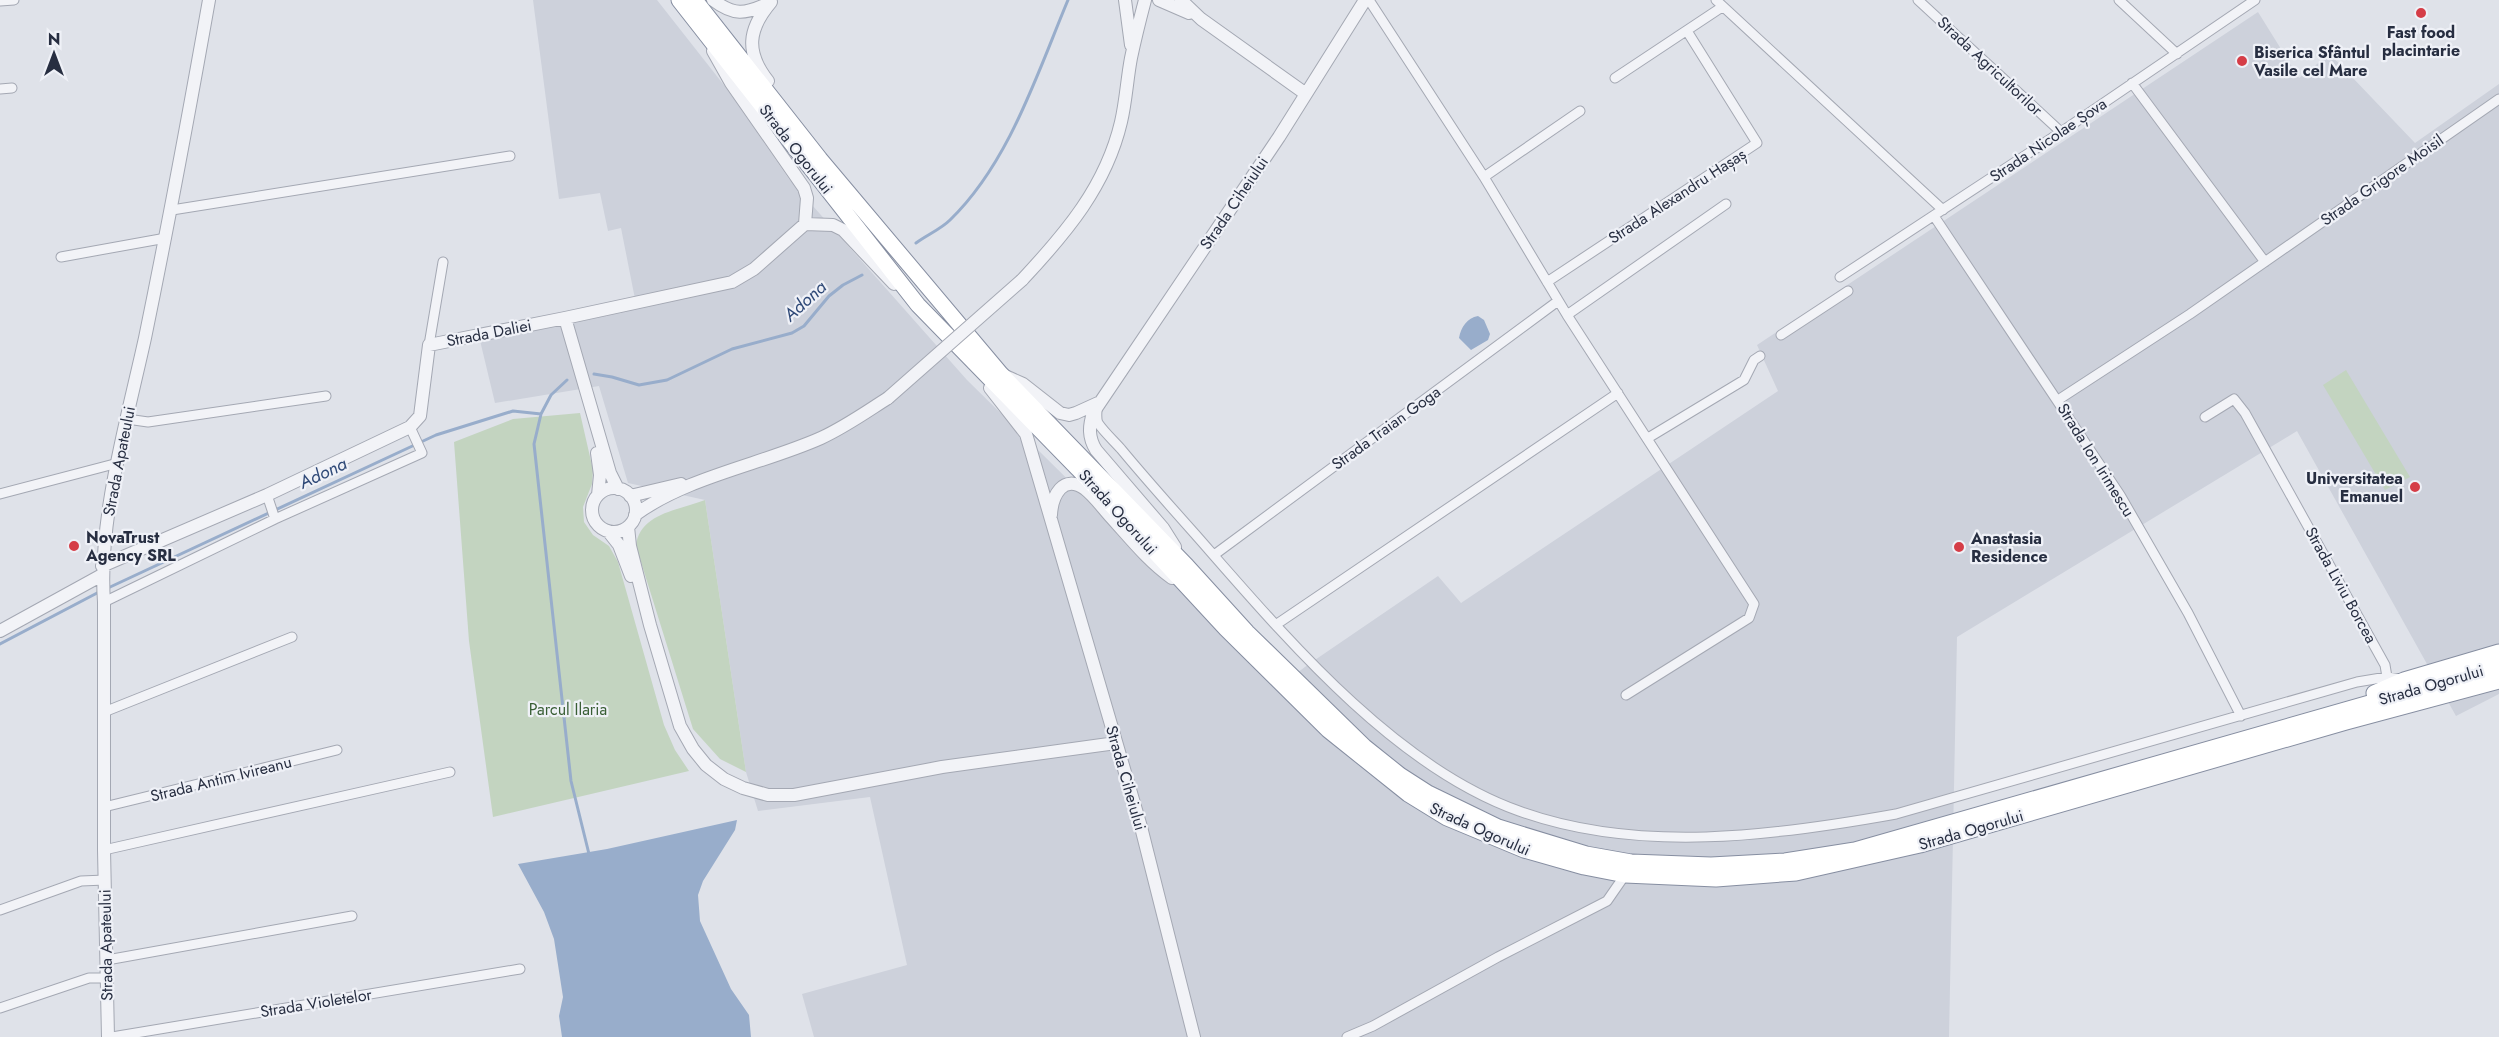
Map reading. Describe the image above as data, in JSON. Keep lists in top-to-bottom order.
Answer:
{
  "streets": {
    "highway": ["Strada Ogorului"],
    "street": [
      "Strada Agricultorilor",
      "Strada Nicolae Șova",
      "Strada Grigore Moisil",
      "Strada Alexandru Hașaș",
      "Strada Ciheiului",
      "Strada Daliei",
      "Strada Traian Goga",
      "Strada Ion Irimescu",
      "Strada Apateului",
      "Strada Liviu Borcea",
      "Strada Antim Ivireanu",
      "Strada Violetelor"
    ]
  },
  "crossings": [
    ["Strada Agricultorilor", "Strada Nicolae Șova"],
    ["Strada Nicolae Șova", "Strada Ion Irimescu"],
    ["Strada Ogorului", "Strada Ciheiului"],
    ["Strada Grigore Moisil", "Strada Ion Irimescu"],
    ["Strada Apateului", "Strada Antim Ivireanu"],
    ["Strada Apateului", "Strada Violetelor"]
  ],
  "water": ["Adona"],
  "parks": ["Parcul Ilaria"],
  "places": [
    "Fast food placintarie",
    "Biserica Sfântul Vasile cel Mare",
    "Universitatea Emanuel",
    "NovaTrust Agency SRL",
    "Anastasia Residence"
  ],
  "north": "top"
}
